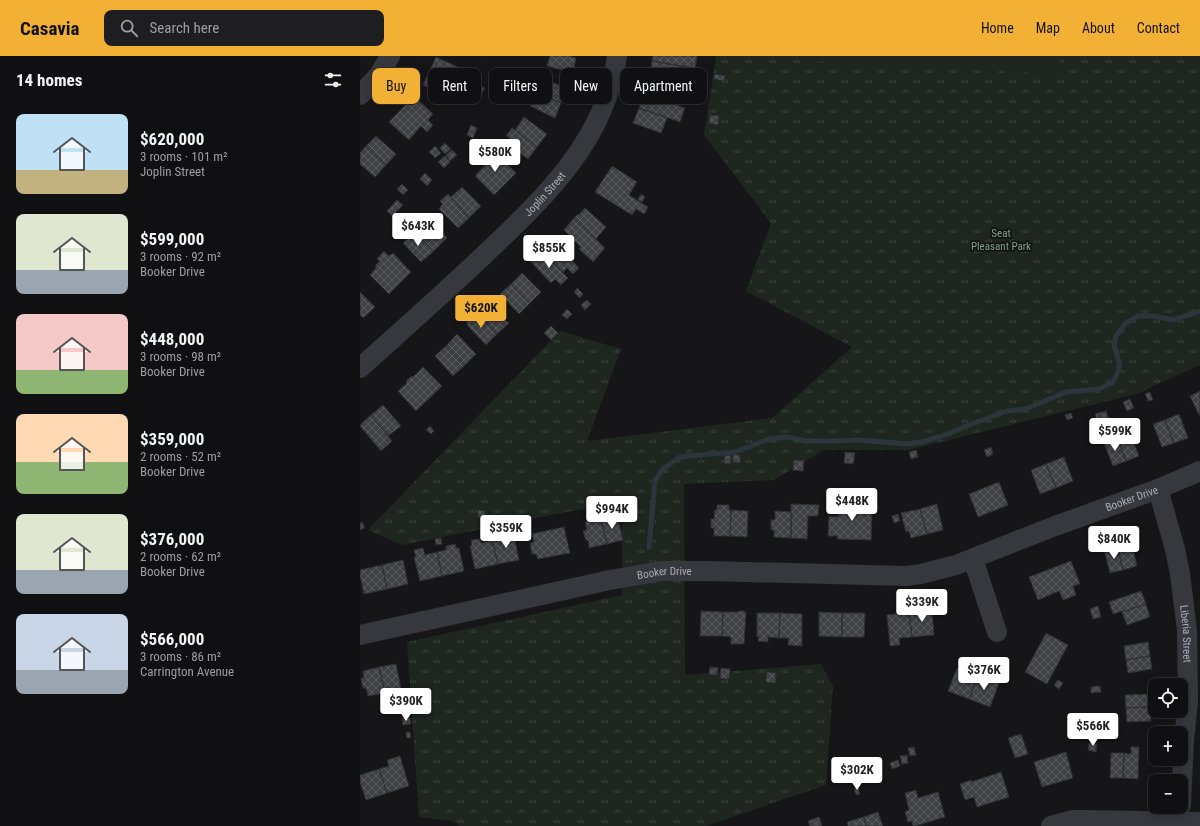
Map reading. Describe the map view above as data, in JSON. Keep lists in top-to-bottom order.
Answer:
{
  "streets": {
    "street": ["Joplin Street", "Booker Drive", "Liberia Street"]
  },
  "crossings": [
    ["Booker Drive", "Liberia Street"]
  ],
  "parks": ["Seat Pleasant Park"],
  "page": {
    "header": "Casavia",
    "search": "Search here",
    "nav": [
      "Home",
      "Map",
      "About",
      "Contact"
    ],
    "heading": "14 homes",
    "chip": [
      "Buy",
      "Rent",
      "Filters",
      "New",
      "Apartment"
    ],
    "list": [
      {
        "name": "$620,000",
        "note": "3 rooms · 101 m² · Joplin Street"
      },
      {
        "name": "$599,000",
        "note": "3 rooms · 92 m² · Booker Drive"
      },
      {
        "name": "$448,000",
        "note": "3 rooms · 98 m² · Booker Drive"
      },
      {
        "name": "$359,000",
        "note": "2 rooms · 52 m² · Booker Drive"
      },
      {
        "name": "$376,000",
        "note": "2 rooms · 62 m² · Booker Drive"
      },
      {
        "name": "$566,000",
        "note": "3 rooms · 86 m² · Carrington Avenue"
      }
    ],
    "price": [
      "$580K",
      "$643K",
      "$855K",
      "$620K",
      "$599K",
      "$448K",
      "$994K",
      "$359K",
      "$840K",
      "$339K",
      "$376K",
      "$390K",
      "$566K",
      "$302K"
    ],
    "map_buttons": ["+", "−"]
  }
}
